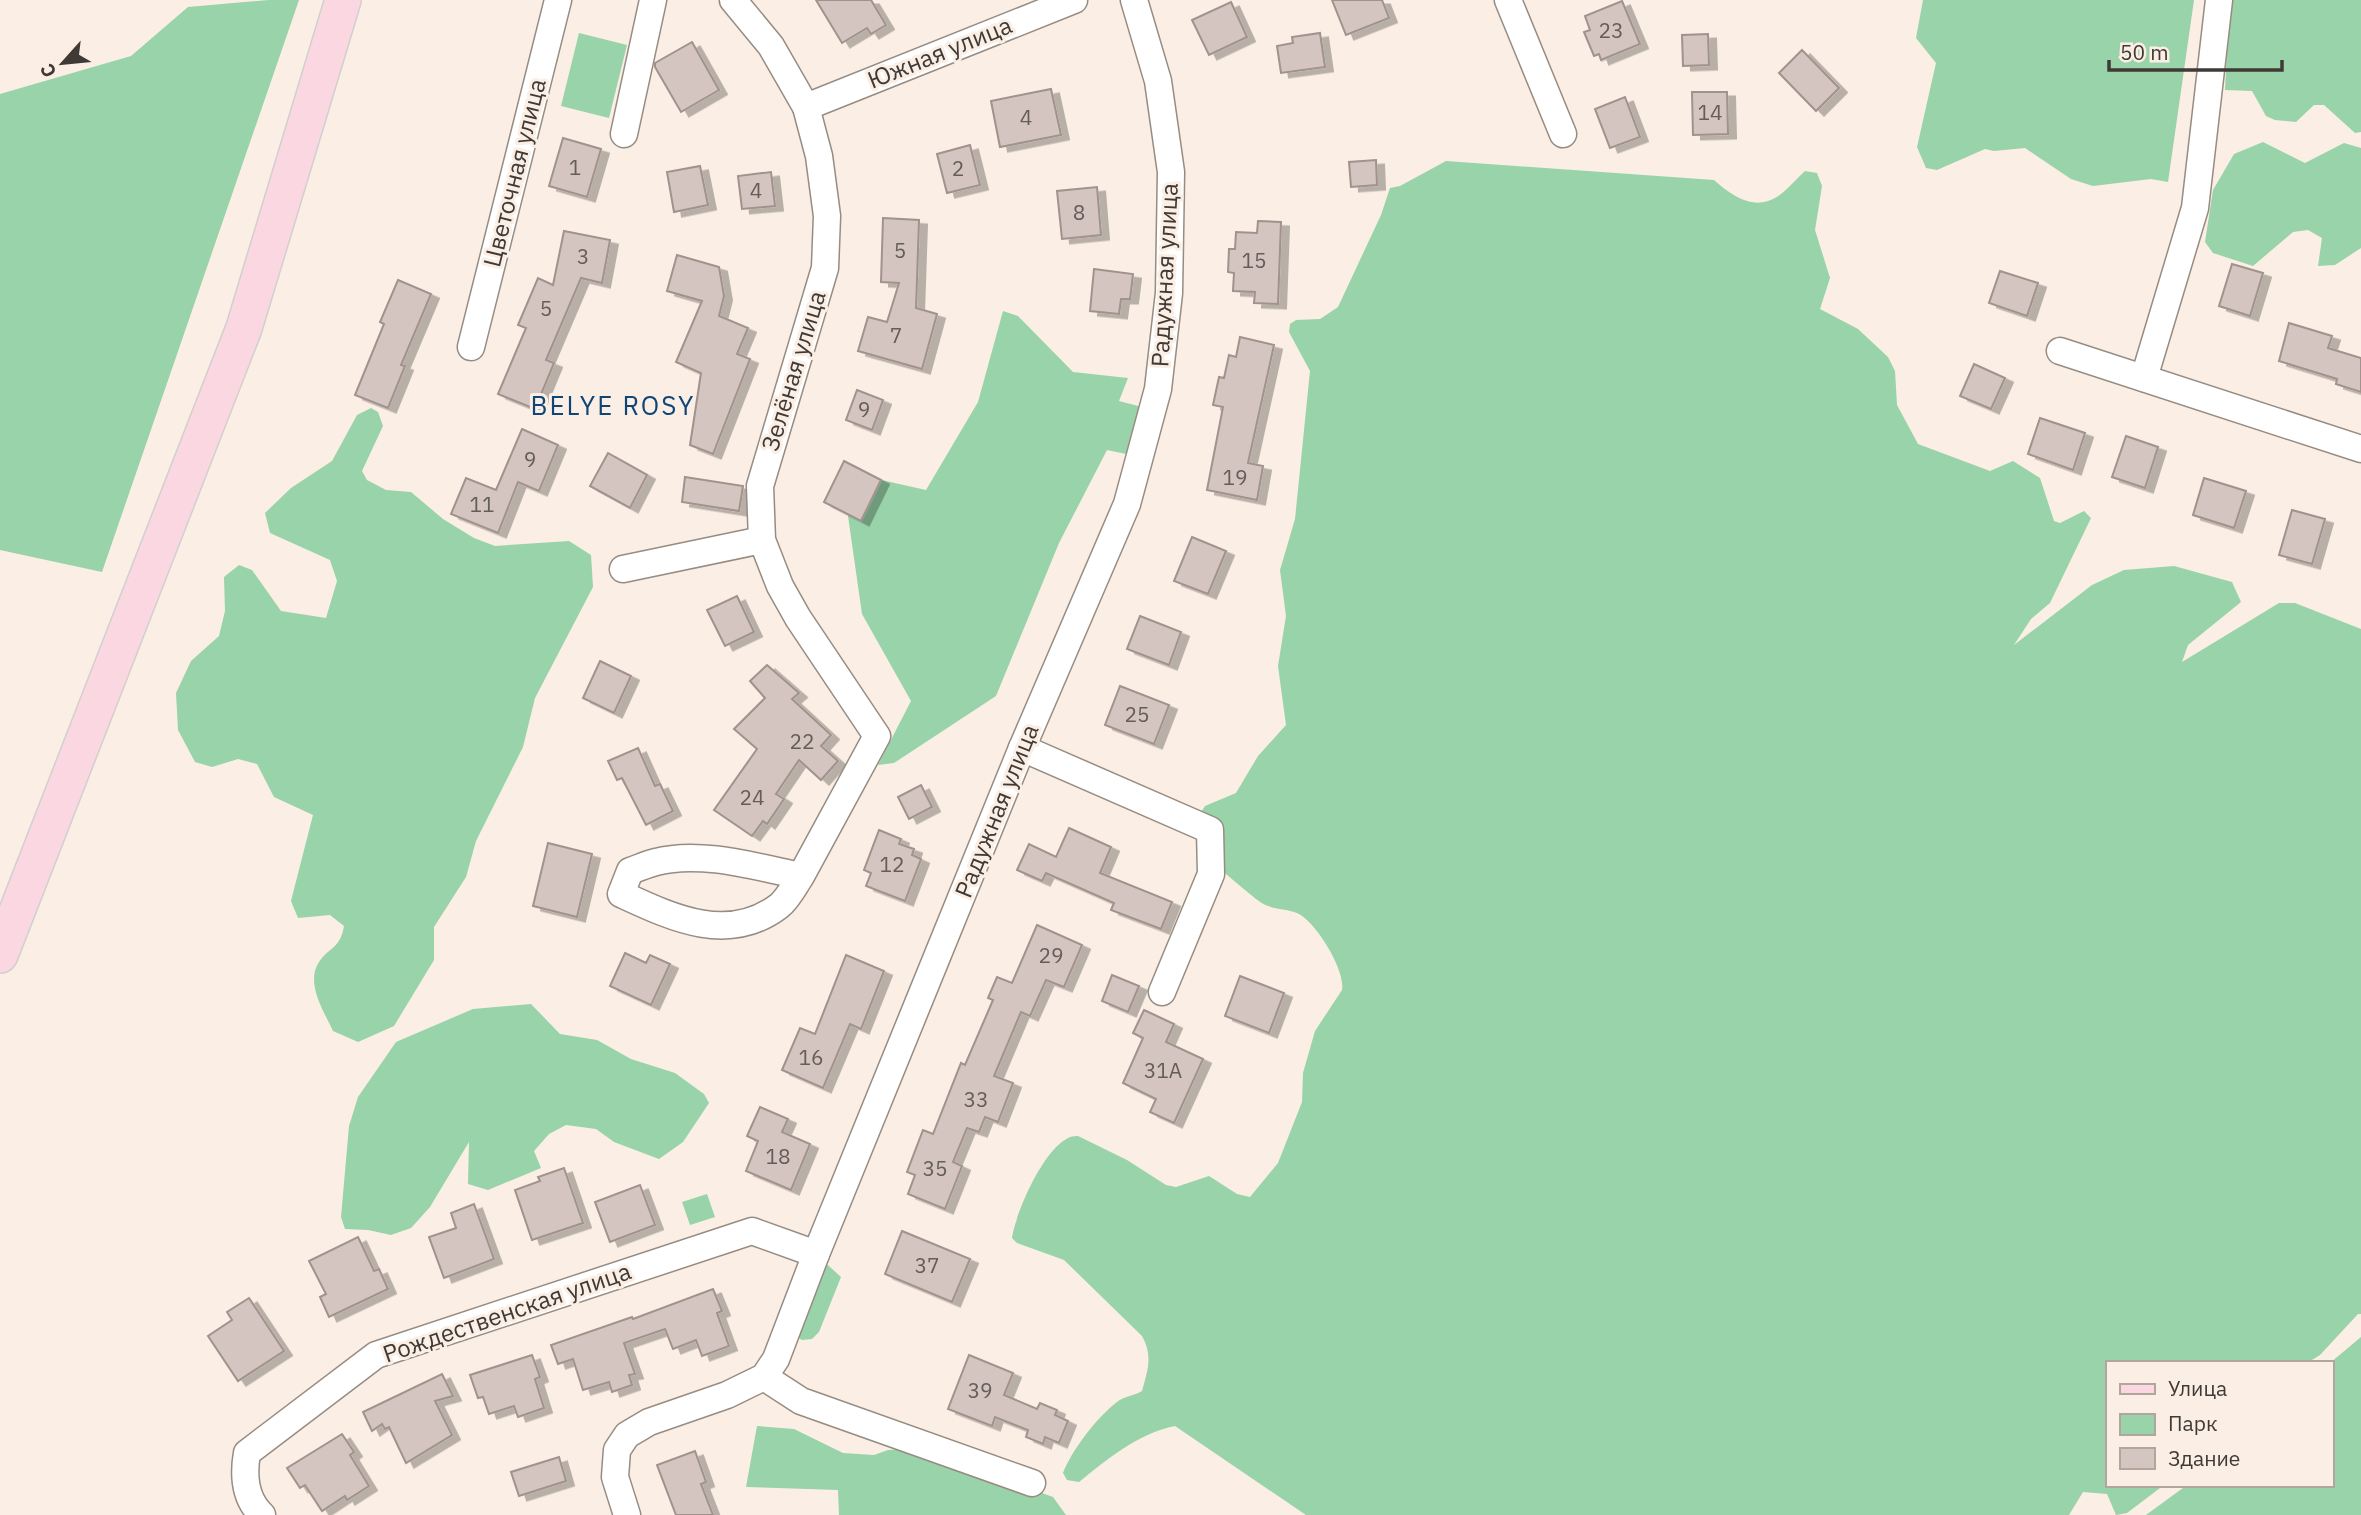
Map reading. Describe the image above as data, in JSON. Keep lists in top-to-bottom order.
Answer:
{
  "streets": {
    "street": [
      "Южная улица",
      "Цветочная улица",
      "Радужная улица",
      "Зелёная улица",
      "Рождественская улица"
    ]
  },
  "crossings": [
    ["Южная улица", "Зелёная улица"],
    ["Радужная улица", "Рождественская улица"]
  ],
  "districts": ["BELYE ROSY"],
  "house_numbers": [
    "23",
    "14",
    "4",
    "1",
    "2",
    "4",
    "8",
    "5",
    "3",
    "15",
    "5",
    "7",
    "9",
    "9",
    "19",
    "11",
    "25",
    "22",
    "24",
    "12",
    "29",
    "16",
    "31А",
    "33",
    "18",
    "35",
    "37",
    "39"
  ],
  "legend": ["Улица", "Парк", "Здание"],
  "scale_bar": "50 m",
  "north": "bottom left"
}
